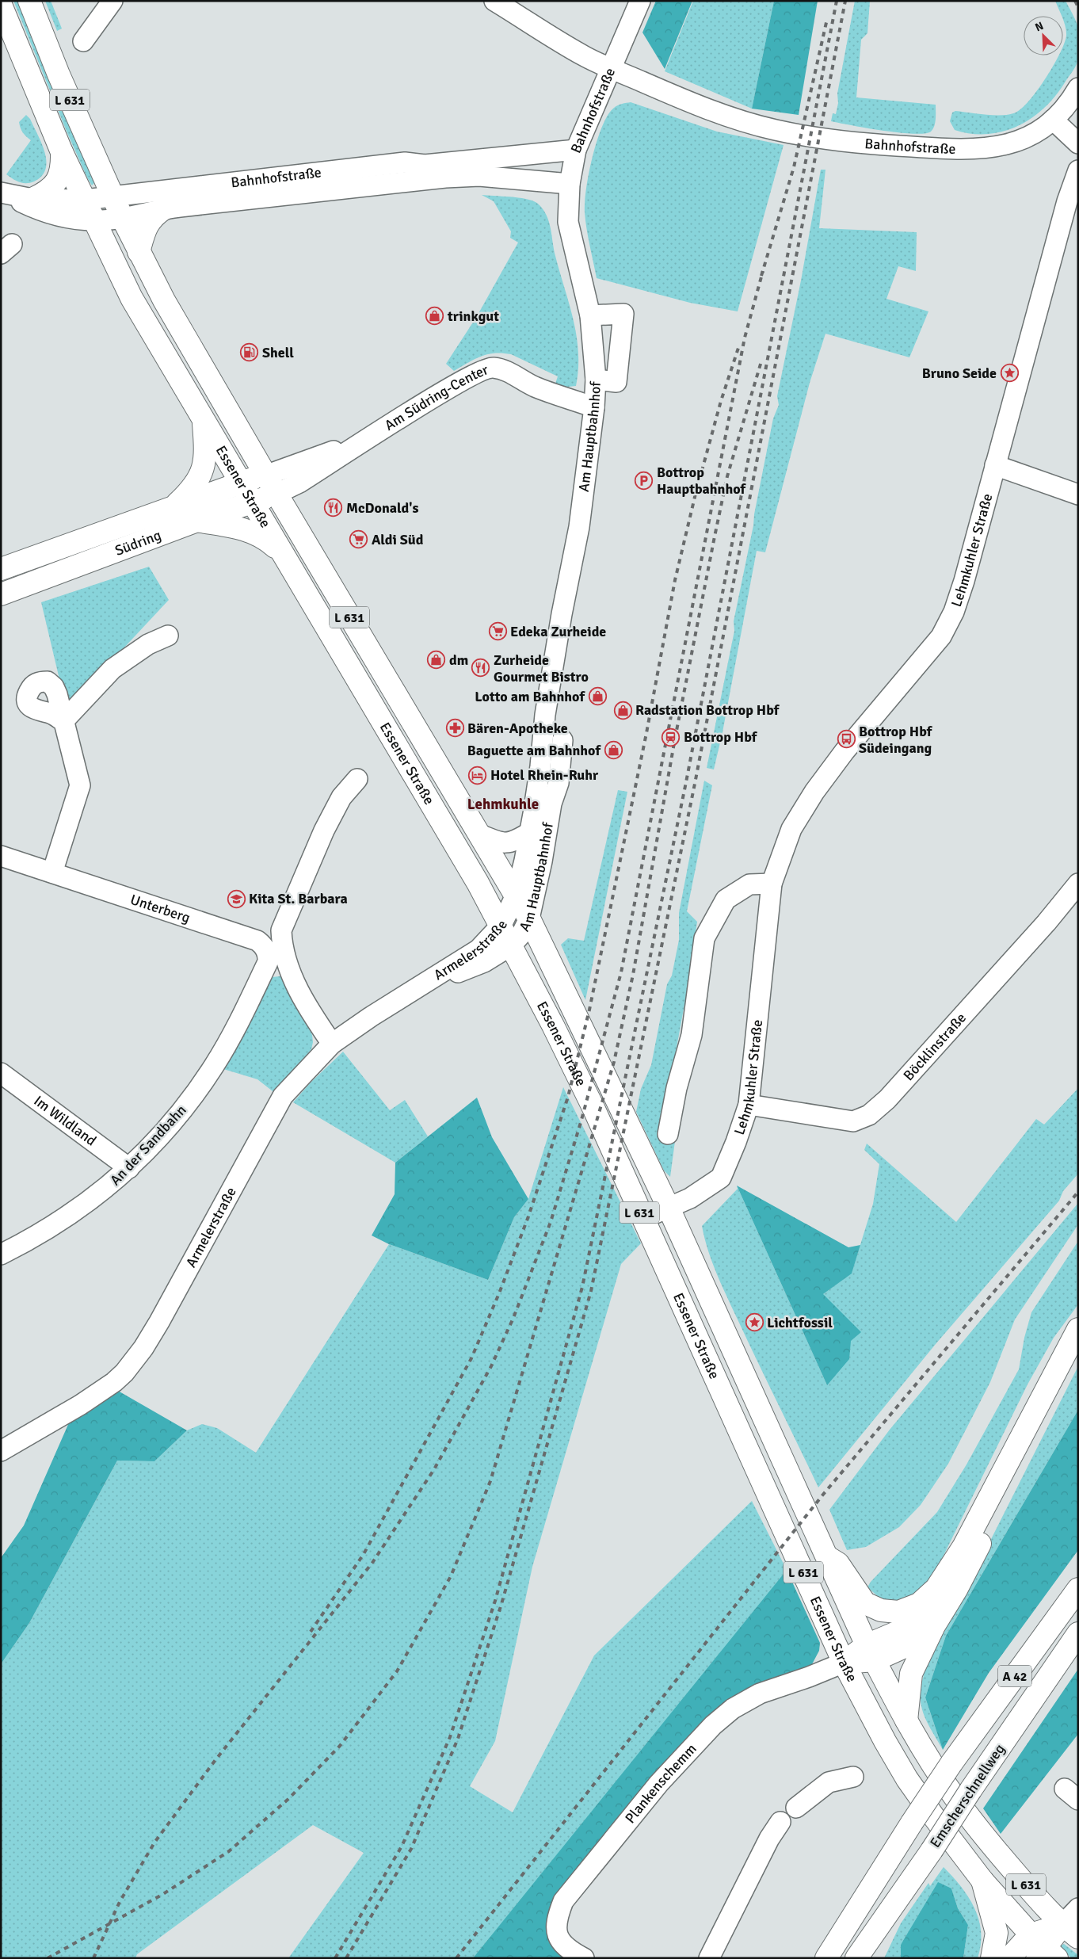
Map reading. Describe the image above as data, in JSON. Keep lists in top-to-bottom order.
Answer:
{
  "streets": {
    "main road": [
      "L 631",
      "Essener Straße",
      "Südring",
      "A 42",
      "Emscherschnellweg"
    ],
    "street": [
      "Bahnhofstraße",
      "Am Südring-Center",
      "Am Hauptbahnhof",
      "Lehmkuhler Straße",
      "Unterberg",
      "Armelerstraße",
      "Böcklinstraße",
      "Im Wildland",
      "An der Sandbahn",
      "Plankenschemm"
    ]
  },
  "crossings": [
    ["L 631", "Bahnhofstraße"],
    ["L 631", "Essener Straße"],
    ["Bahnhofstraße", "Am Hauptbahnhof"],
    ["Bahnhofstraße", "Essener Straße"],
    ["Am Südring-Center", "Am Hauptbahnhof"],
    ["Am Südring-Center", "Essener Straße"],
    ["Am Südring-Center", "Südring"],
    ["Am Hauptbahnhof", "Essener Straße"],
    ["Am Hauptbahnhof", "Armelerstraße"],
    ["Essener Straße", "Südring"],
    ["Essener Straße", "Lehmkuhler Straße"],
    ["Essener Straße", "Armelerstraße"],
    ["Essener Straße", "Plankenschemm"],
    ["Lehmkuhler Straße", "Böcklinstraße"],
    ["Unterberg", "An der Sandbahn"],
    ["Im Wildland", "An der Sandbahn"]
  ],
  "districts": ["Lehmkuhle"],
  "places": {
    "shop": [
      "trinkgut",
      "dm",
      "Lotto am Bahnhof",
      "Radstation Bottrop Hbf",
      "Baguette am Bahnhof"
    ],
    "fuel station": ["Shell"],
    "place": ["Bruno Seide", "Lichtfossil"],
    "parking": ["Bottrop Hauptbahnhof"],
    "restaurant": ["McDonald's", "Zurheide Gourmet Bistro"],
    "supermarket": ["Aldi Süd", "Edeka Zurheide"],
    "pharmacy": ["Bären-Apotheke"],
    "station": ["Bottrop Hbf"],
    "bus stop": ["Bottrop Hbf Südeingang"],
    "hotel": ["Hotel Rhein-Ruhr"],
    "school or university": ["Kita St. Barbara"]
  },
  "north": "top left"
}
